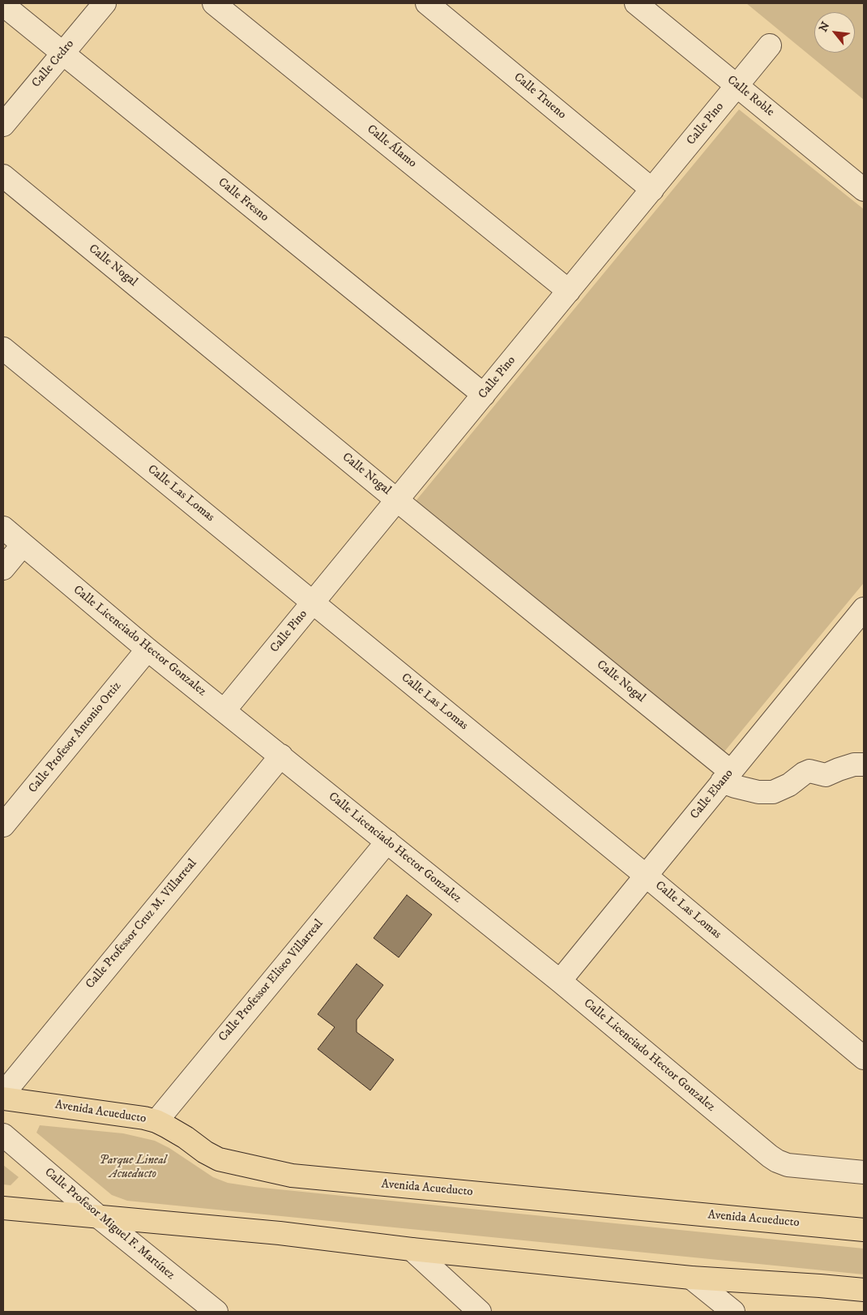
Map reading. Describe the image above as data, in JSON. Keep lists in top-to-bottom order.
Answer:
{
  "streets": {
    "main road": ["Avenida Acueducto"],
    "street": [
      "Calle Cedro",
      "Calle Trueno",
      "Calle Roble",
      "Calle Pino",
      "Calle Álamo",
      "Calle Fresno",
      "Calle Nogal",
      "Calle Las Lomas",
      "Calle Licenciado Hector Gonzalez",
      "Calle Profesor Antonio Ortiz",
      "Calle Ebano",
      "Calle Professor Cruz M. Villarreal",
      "Calle Professor Eliseo Villarreal",
      "Calle Profesor Miguel F. Martínez"
    ]
  },
  "crossings": [
    ["Calle Cedro", "Calle Fresno"],
    ["Calle Trueno", "Calle Pino"],
    ["Calle Roble", "Calle Pino"],
    ["Calle Pino", "Calle Álamo"],
    ["Calle Pino", "Calle Fresno"],
    ["Calle Pino", "Calle Nogal"],
    ["Calle Pino", "Calle Las Lomas"],
    ["Calle Pino", "Calle Licenciado Hector Gonzalez"],
    ["Calle Nogal", "Calle Ebano"],
    ["Calle Las Lomas", "Calle Ebano"],
    ["Calle Licenciado Hector Gonzalez", "Calle Profesor Antonio Ortiz"],
    ["Calle Licenciado Hector Gonzalez", "Calle Ebano"],
    ["Calle Licenciado Hector Gonzalez", "Calle Professor Cruz M. Villarreal"],
    ["Calle Licenciado Hector Gonzalez", "Calle Professor Eliseo Villarreal"],
    ["Calle Professor Eliseo Villarreal", "Avenida Acueducto"]
  ],
  "parks": ["Parque Lineal Acueducto"],
  "north": "top left"
}
